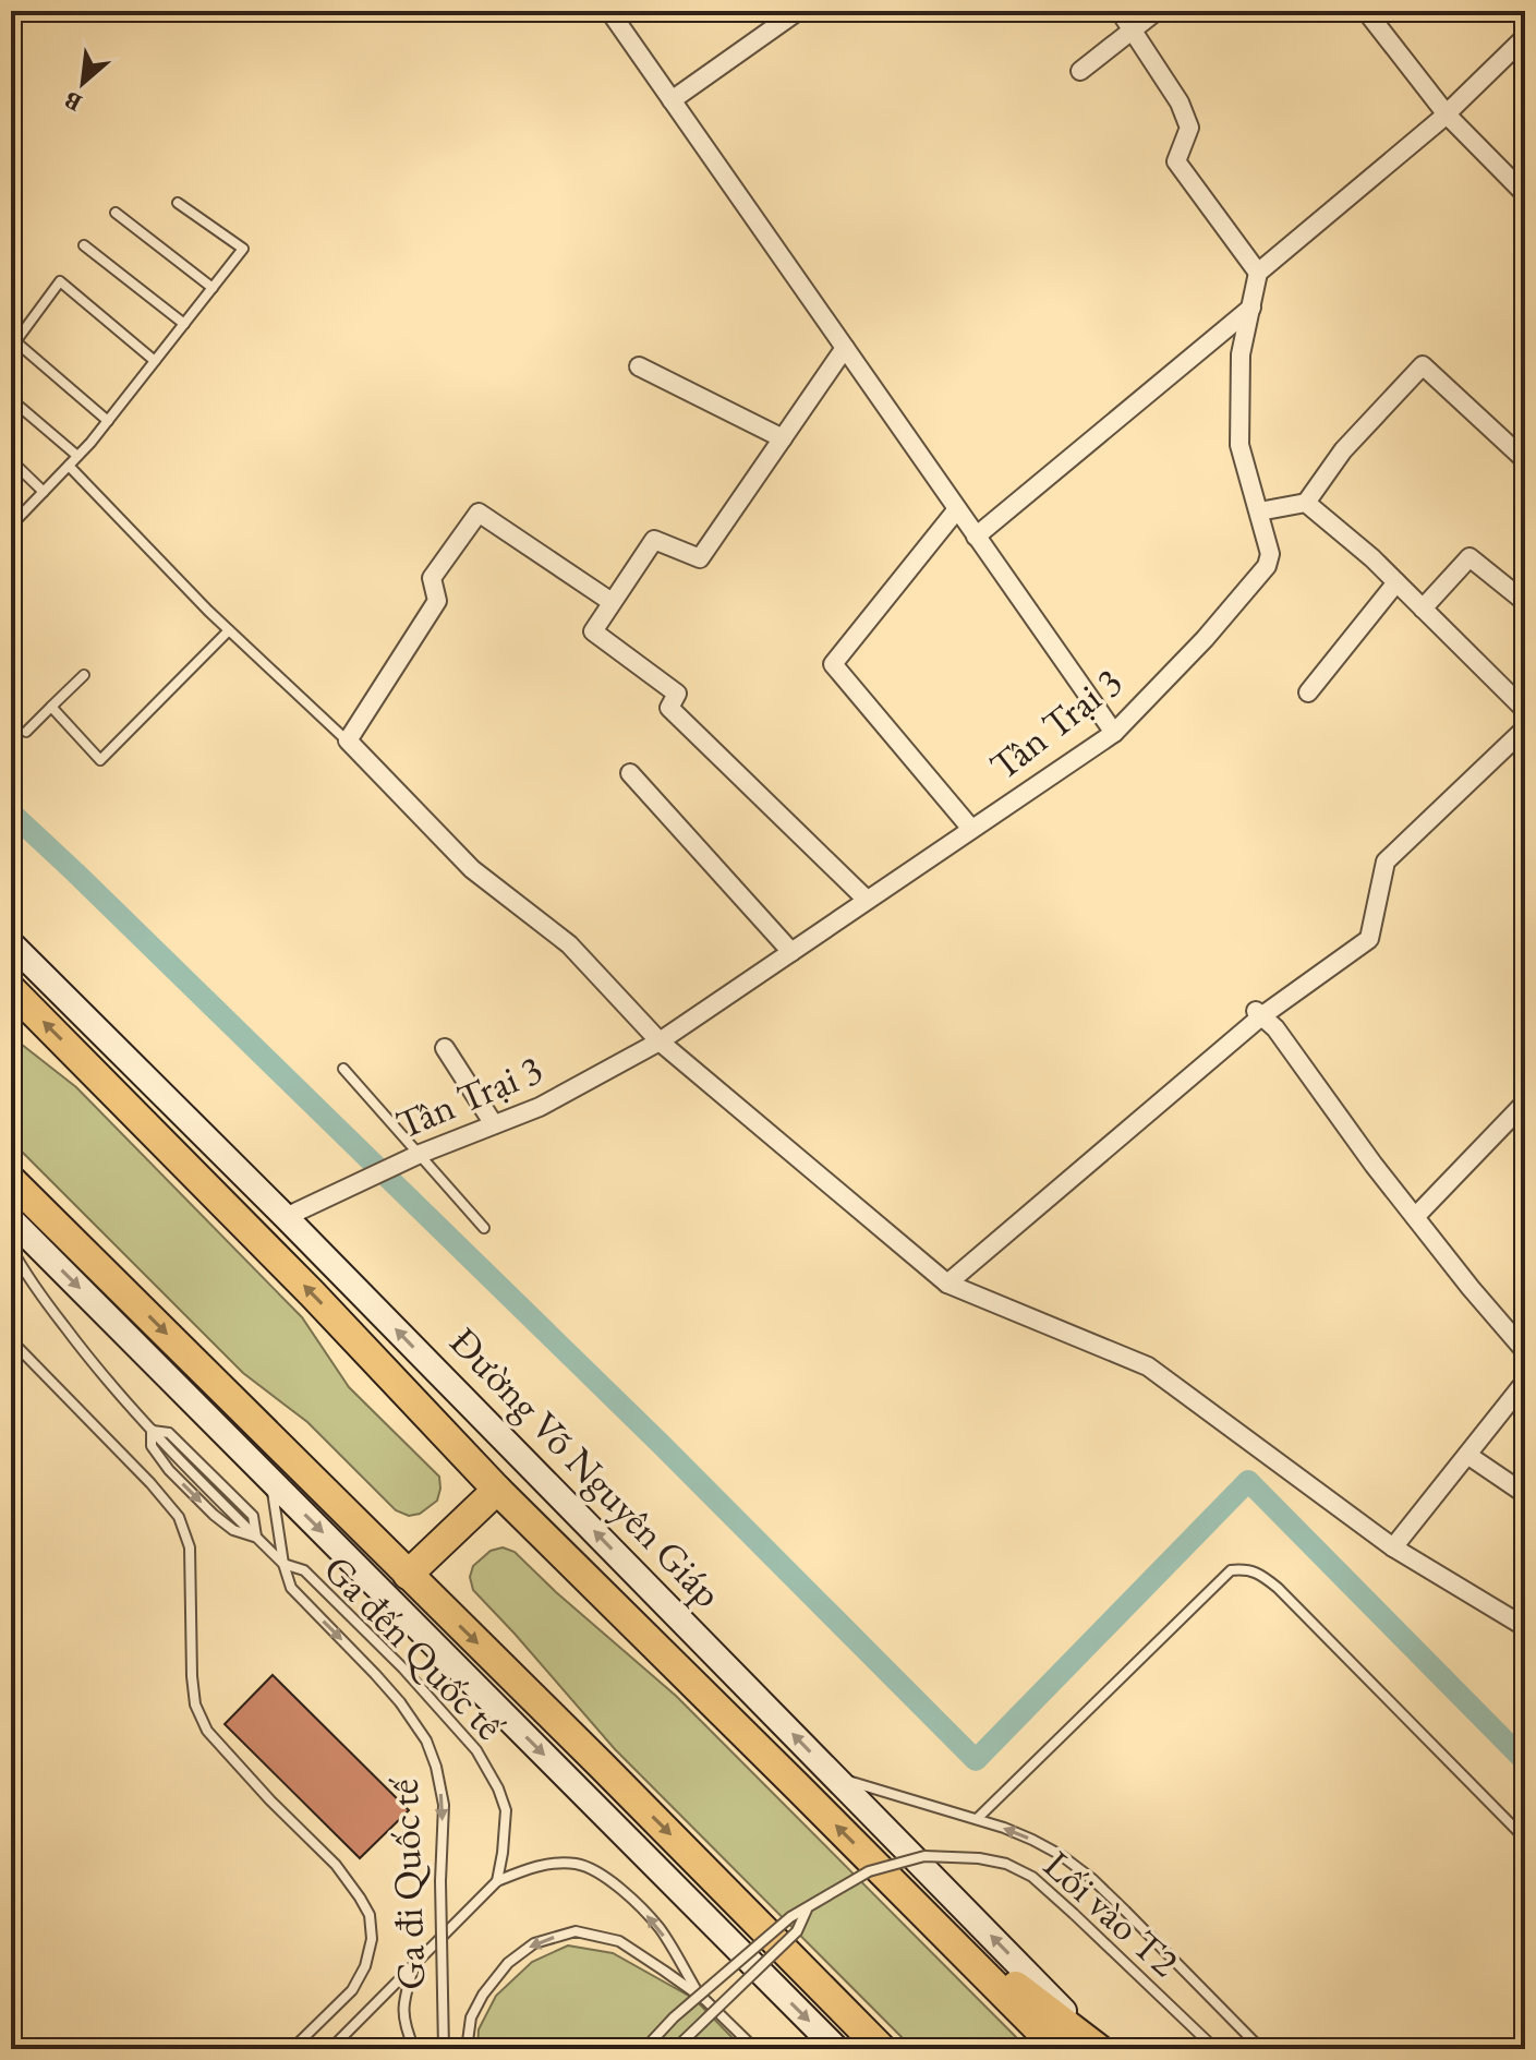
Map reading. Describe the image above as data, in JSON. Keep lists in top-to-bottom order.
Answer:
{
  "streets": {
    "highway": ["Đường Võ Nguyên Giáp"],
    "street": ["Tân Trại 3"],
    "lane": ["Ga đến Quốc tế", "Ga đi Quốc tế", "Lối vào T2"]
  },
  "crossings": [
    ["Tân Trại 3", "Đường Võ Nguyên Giáp"],
    ["Ga đến Quốc tế", "Ga đi Quốc tế"]
  ],
  "one_way": ["Ga đi Quốc tế"],
  "north": "bottom left"
}
